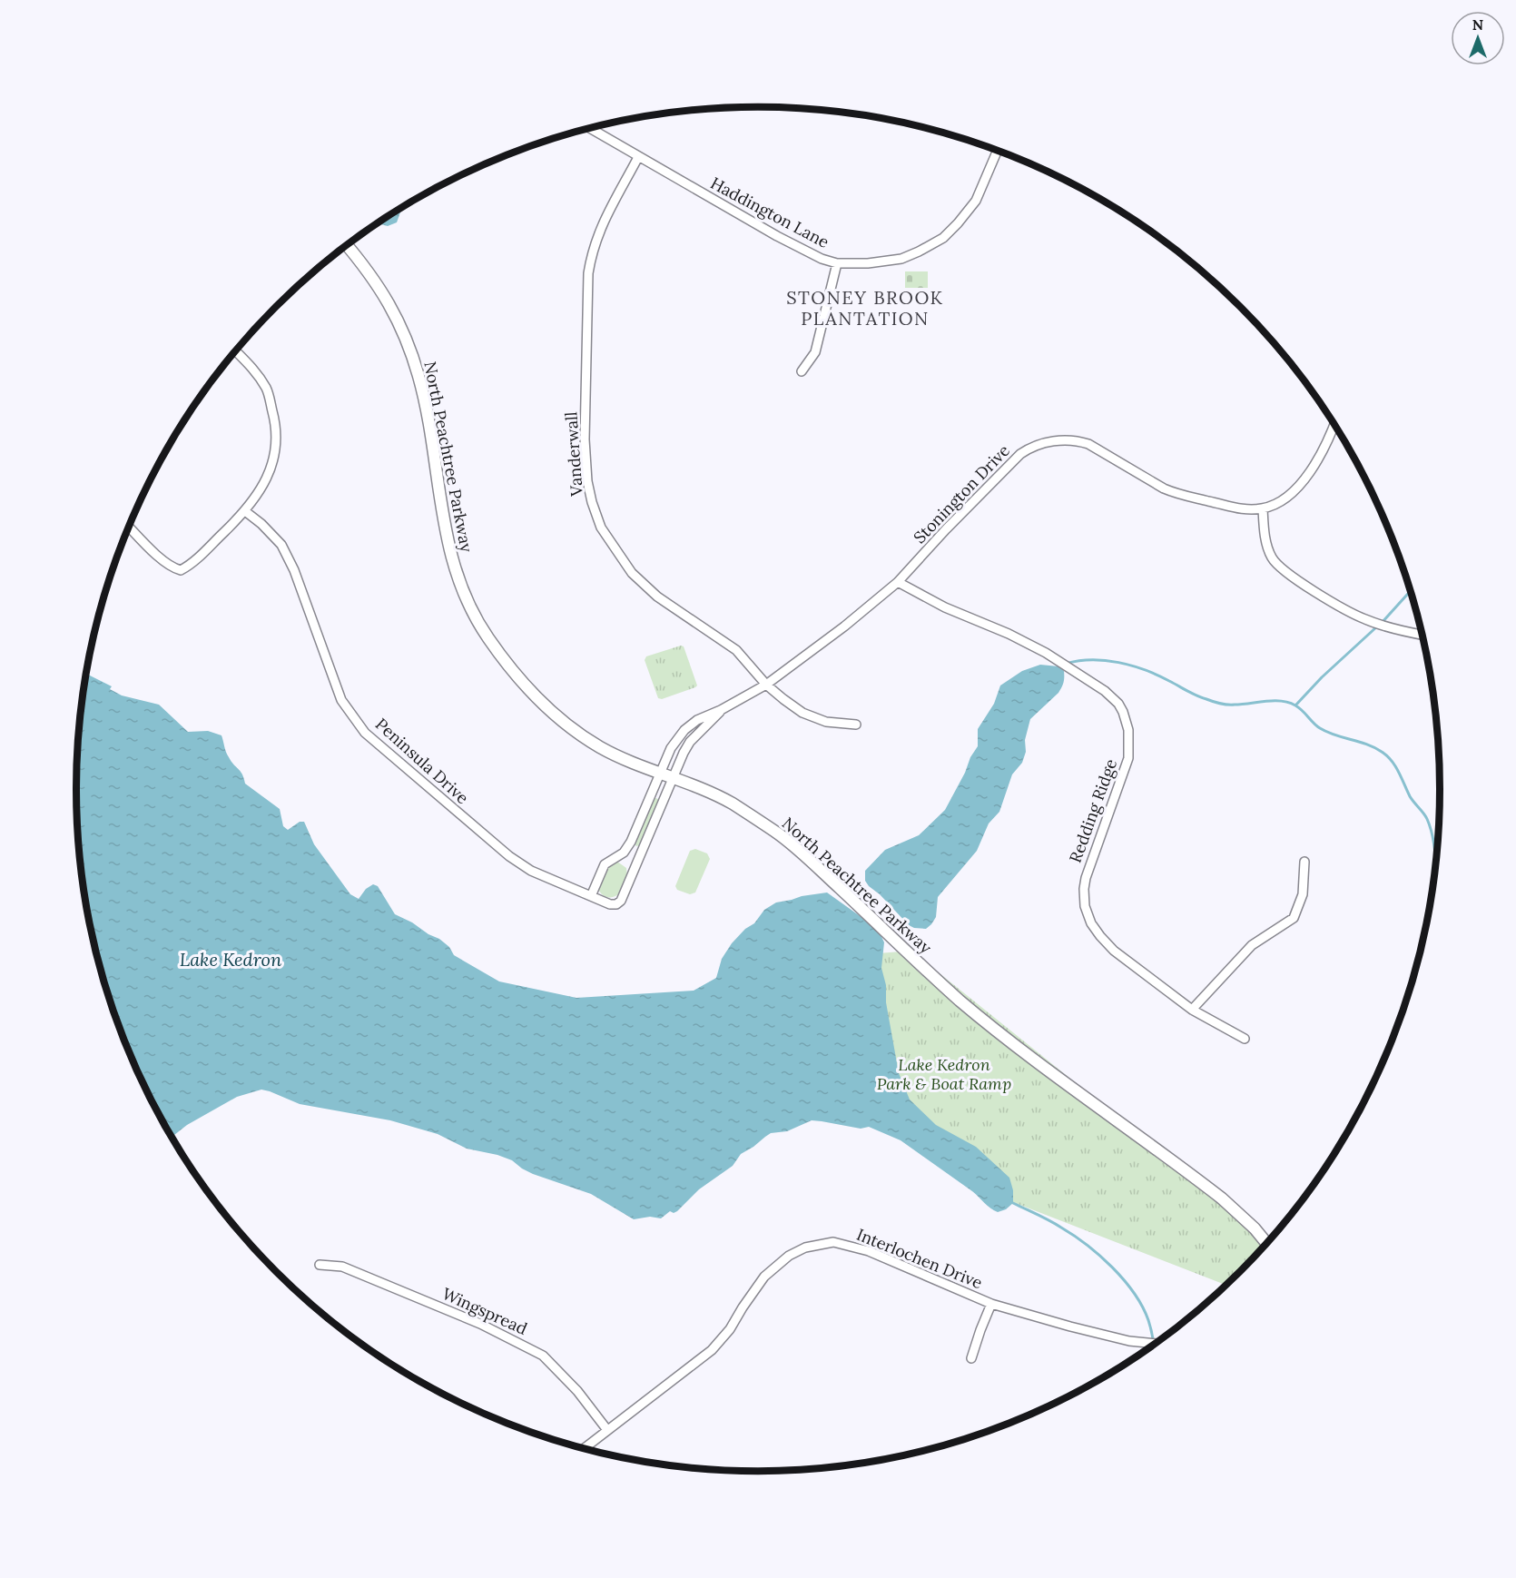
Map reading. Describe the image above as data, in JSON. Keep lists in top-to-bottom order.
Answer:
{
  "streets": {
    "street": [
      "Haddington Lane",
      "Vanderwall",
      "North Peachtree Parkway",
      "Stonington Drive",
      "Peninsula Drive",
      "Redding Ridge",
      "Interlochen Drive",
      "Wingspread"
    ]
  },
  "crossings": [
    ["Haddington Lane", "Vanderwall"],
    ["Vanderwall", "Stonington Drive"],
    ["North Peachtree Parkway", "Stonington Drive"],
    ["North Peachtree Parkway", "Peninsula Drive"],
    ["Stonington Drive", "Peninsula Drive"],
    ["Stonington Drive", "Redding Ridge"],
    ["Interlochen Drive", "Wingspread"]
  ],
  "districts": ["STONEY BROOK PLANTATION"],
  "water": ["Lake Kedron"],
  "parks": ["Lake Kedron Park & Boat Ramp"],
  "north": "top"
}
